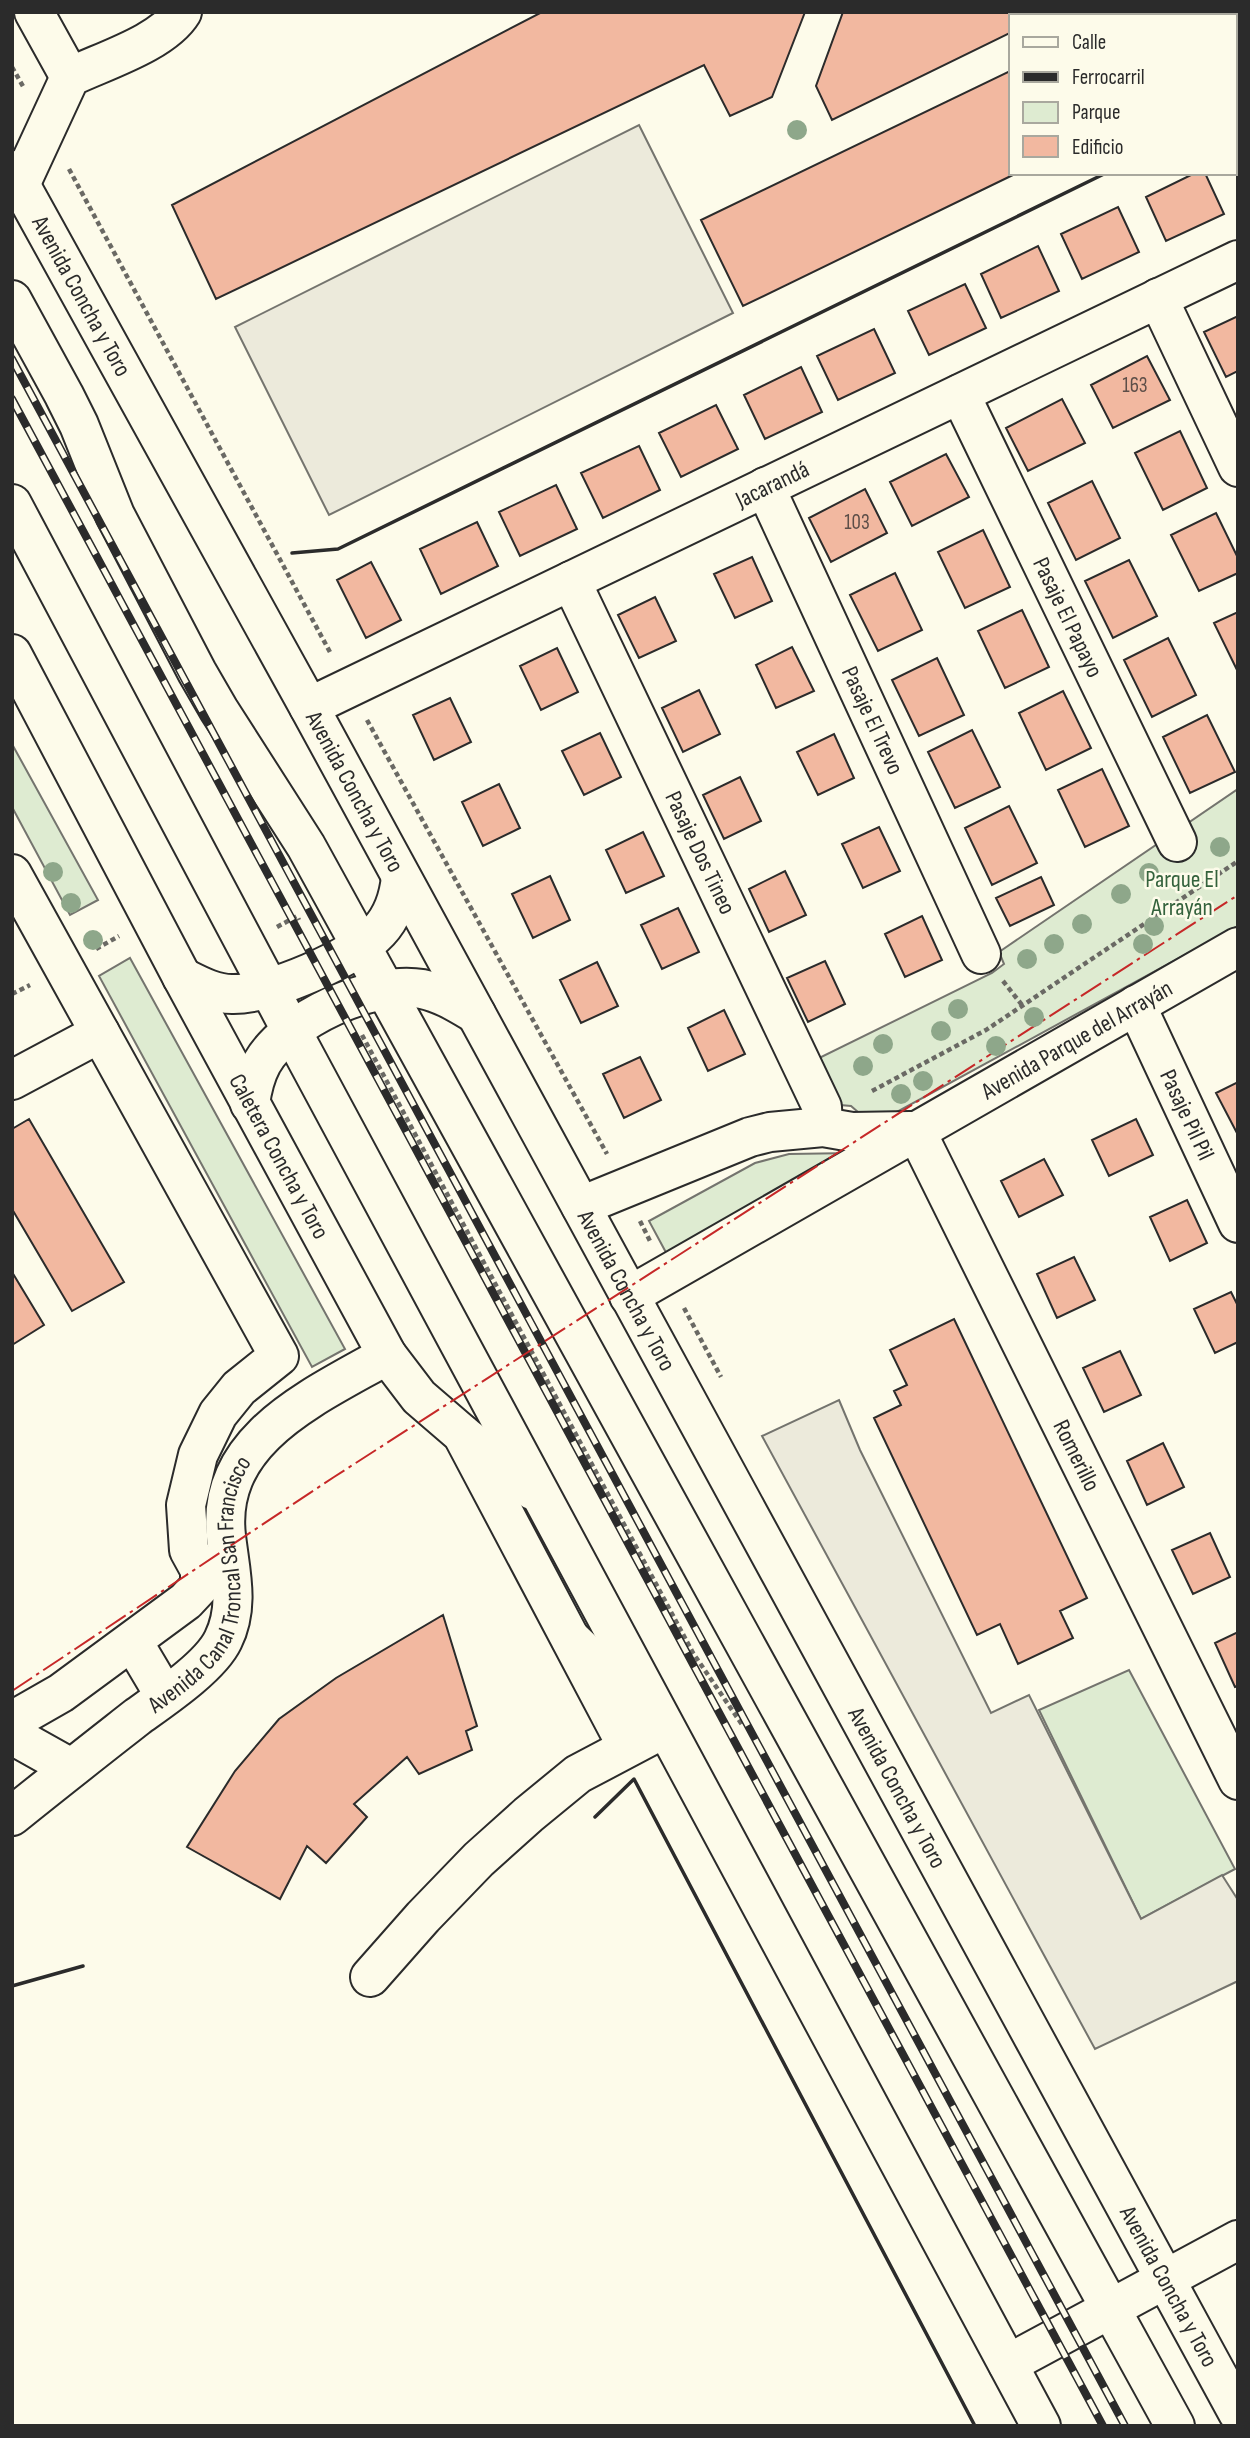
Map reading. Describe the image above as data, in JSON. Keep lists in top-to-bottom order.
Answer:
{
  "streets": {
    "street": [
      "Avenida Concha y Toro",
      "Jacarandá",
      "Pasaje El Papayo",
      "Pasaje El Trevo",
      "Pasaje Dos Tineo",
      "Avenida Parque del Arrayán",
      "Pasaje Pil Pil",
      "Caletera Concha y Toro",
      "Romerillo",
      "Avenida Canal Troncal San Francisco"
    ]
  },
  "crossings": [
    ["Avenida Concha y Toro", "Jacarandá"],
    ["Avenida Concha y Toro", "Avenida Parque del Arrayán"],
    ["Jacarandá", "Pasaje El Papayo"],
    ["Jacarandá", "Pasaje El Trevo"],
    ["Jacarandá", "Pasaje Dos Tineo"],
    ["Pasaje Dos Tineo", "Avenida Parque del Arrayán"],
    ["Avenida Parque del Arrayán", "Pasaje Pil Pil"],
    ["Avenida Parque del Arrayán", "Romerillo"],
    ["Caletera Concha y Toro", "Avenida Canal Troncal San Francisco"]
  ],
  "parks": ["Parque El Arrayán"],
  "house_numbers": ["163", "103"],
  "legend": [
    "Calle",
    "Ferrocarril",
    "Parque",
    "Edificio"
  ]
}
